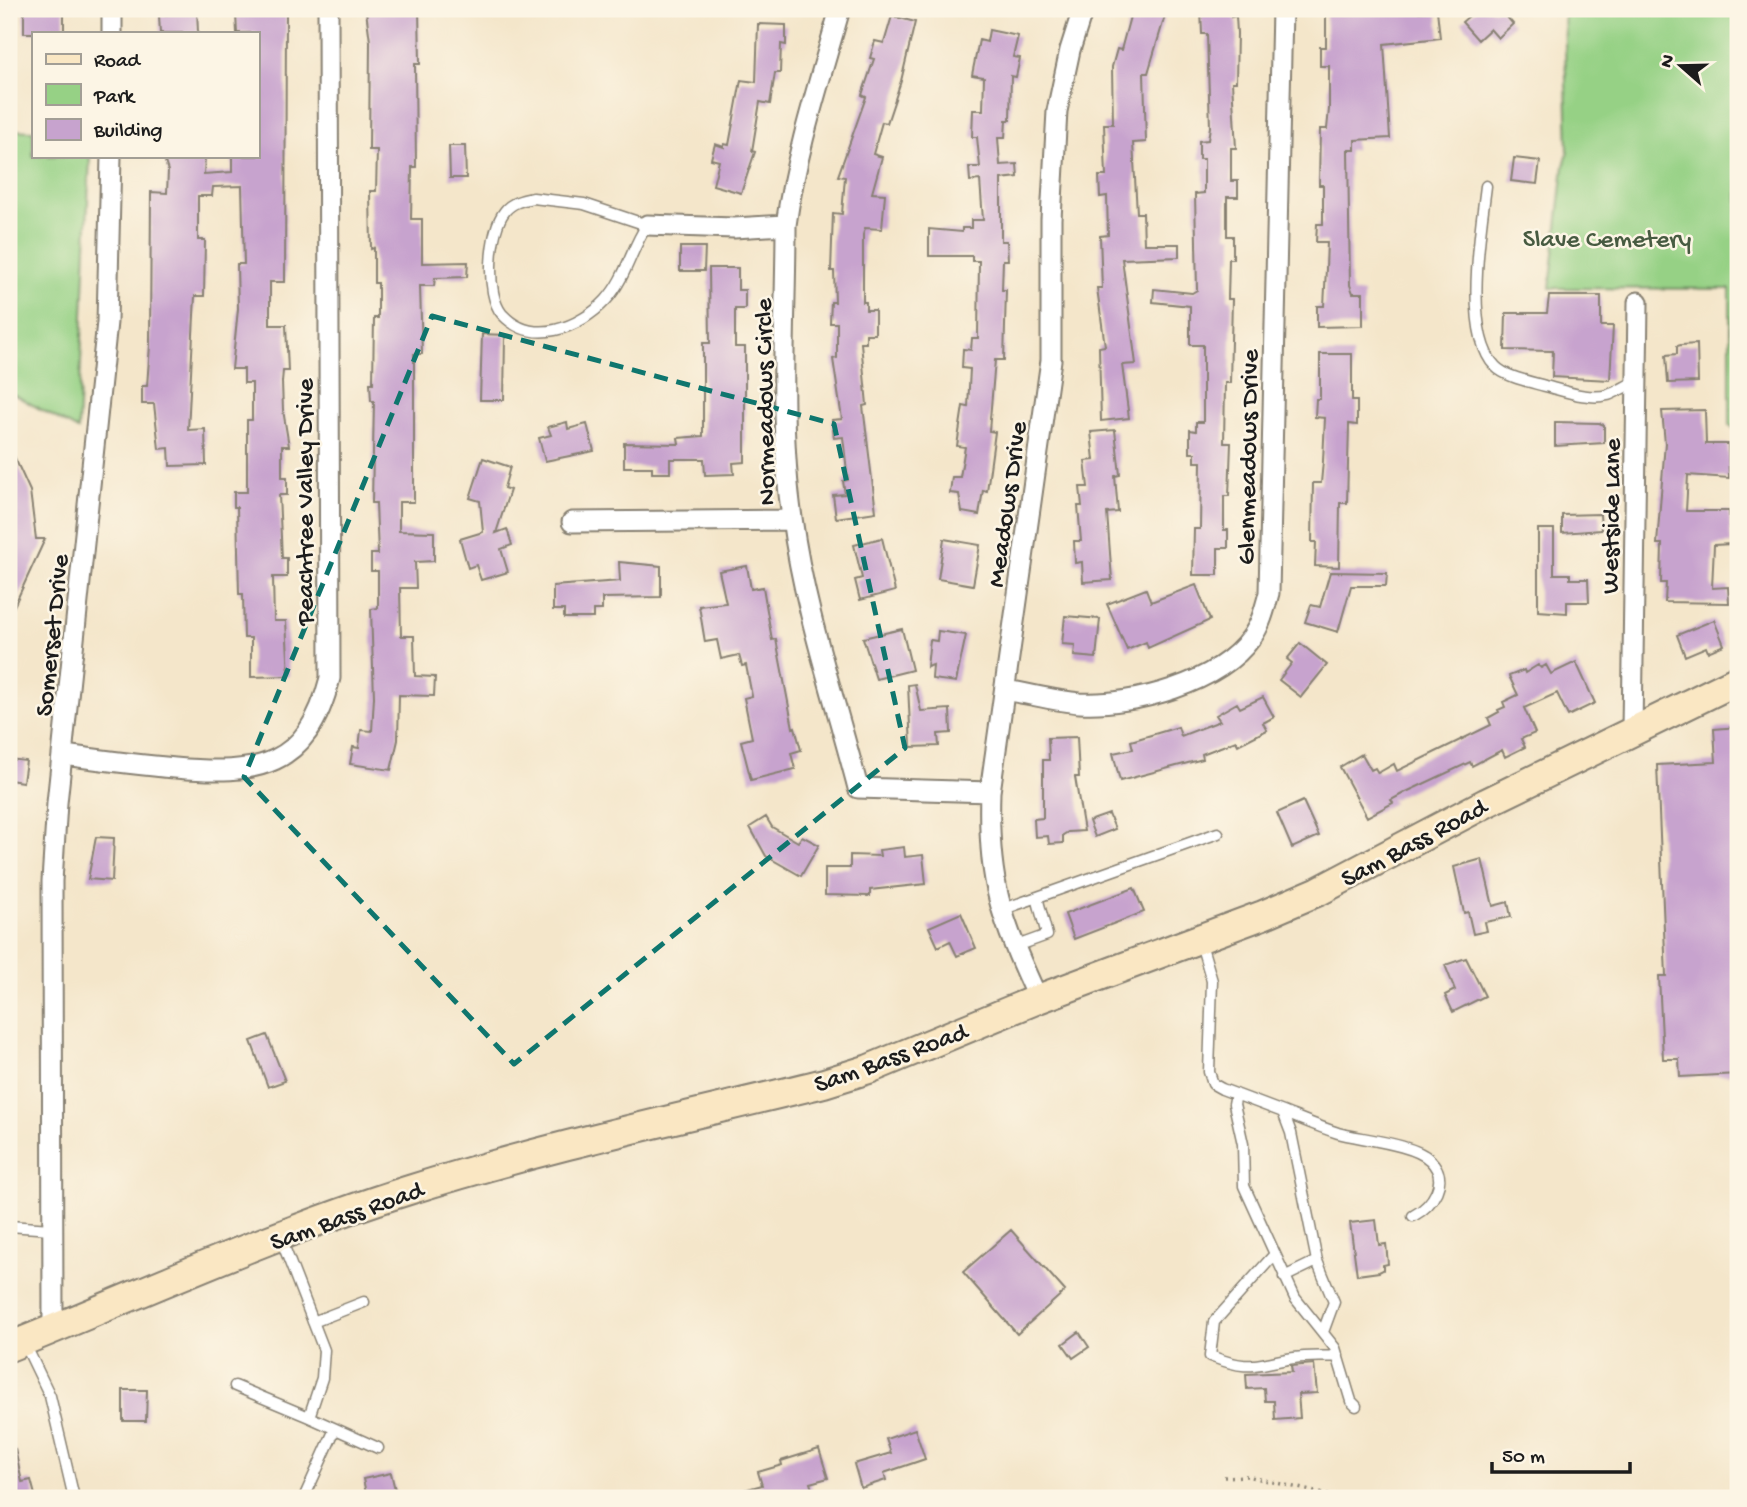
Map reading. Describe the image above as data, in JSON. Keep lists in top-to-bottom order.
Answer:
{
  "streets": {
    "main road": ["Sam Bass Road"],
    "street": [
      "Normeadows Circle",
      "Glenmeadows Drive",
      "Peachtree Valley Drive",
      "Meadows Drive",
      "Westside Lane",
      "Somerset Drive"
    ]
  },
  "crossings": [
    ["Normeadows Circle", "Meadows Drive"],
    ["Glenmeadows Drive", "Meadows Drive"],
    ["Peachtree Valley Drive", "Somerset Drive"],
    ["Meadows Drive", "Sam Bass Road"],
    ["Westside Lane", "Sam Bass Road"],
    ["Somerset Drive", "Sam Bass Road"]
  ],
  "parks": ["Slave Cemetery"],
  "legend": ["Road", "Park", "Building"],
  "scale_bar": "50 m",
  "north": "left"
}
